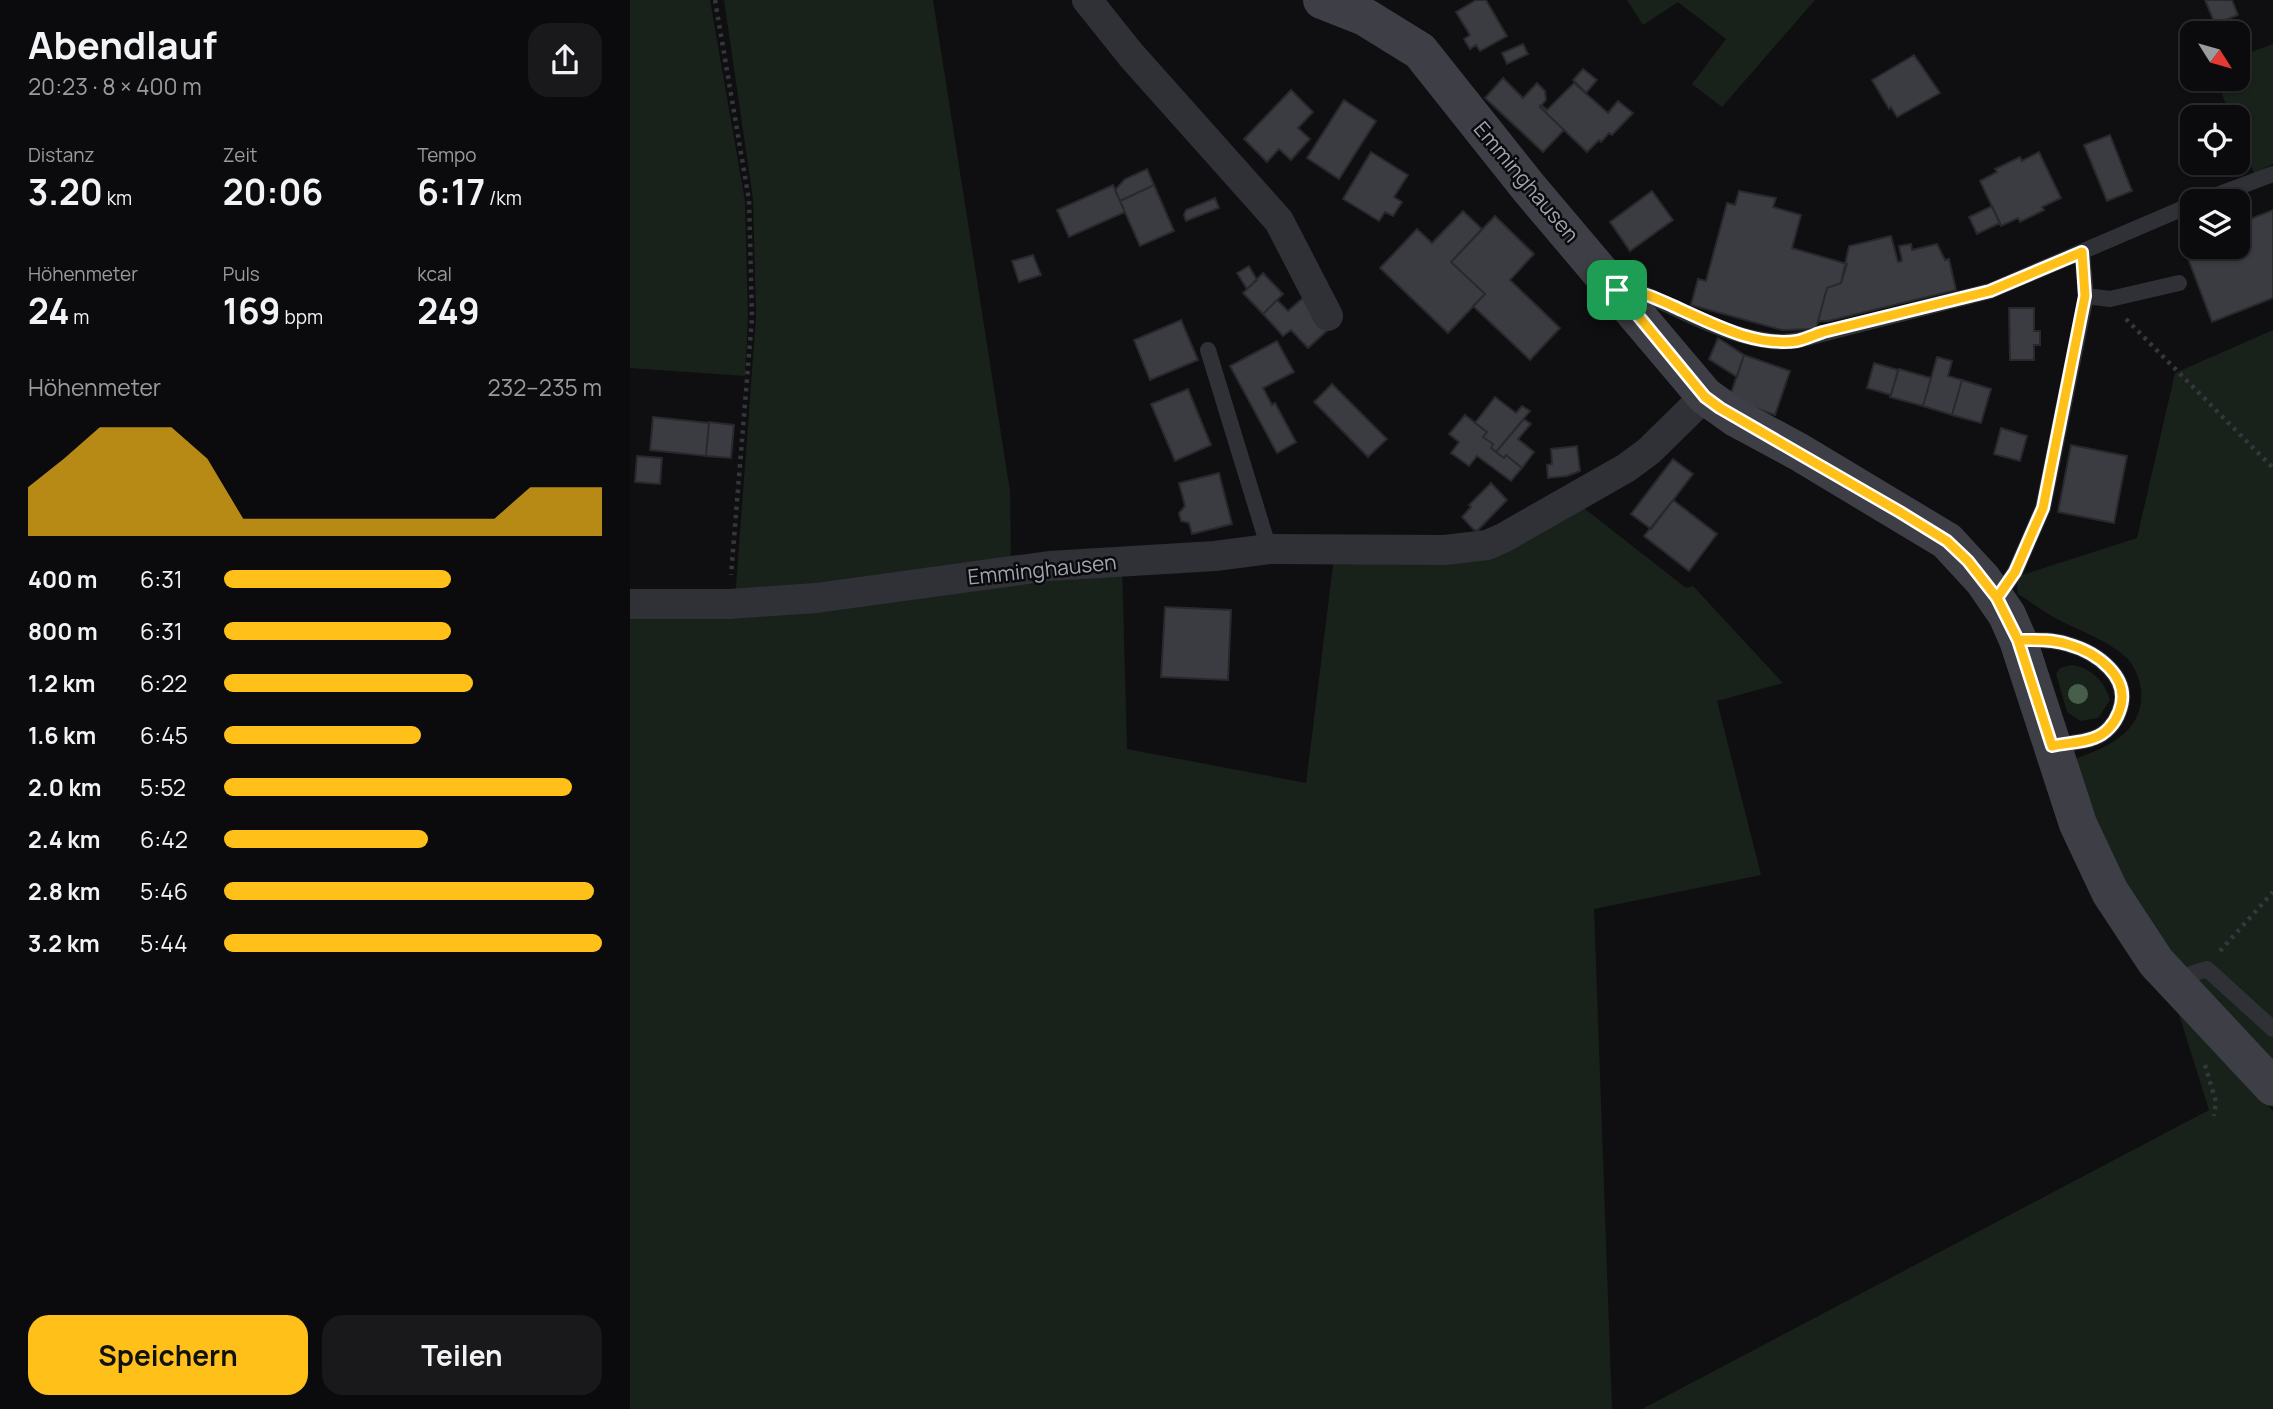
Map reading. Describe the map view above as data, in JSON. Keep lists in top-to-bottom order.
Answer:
{
  "streets": {
    "street": ["Emminghausen"]
  },
  "north": "bottom right",
  "page": {
    "heading": ["Abendlauf", "20:23 · 8 × 400 m"],
    "stats": [
      ["Distanz", "3.20 km"],
      ["Zeit", "20:06"],
      ["Tempo", "6:17 /km"],
      ["Höhenmeter", "24 m"],
      ["Puls", "169 bpm"],
      ["kcal", "249"]
    ],
    "chart": ["Höhenmeter", "232–235 m"],
    "list": [
      {
        "name": "400 m",
        "note": "6:31"
      },
      {
        "name": "800 m",
        "note": "6:31"
      },
      {
        "name": "1.2 km",
        "note": "6:22"
      },
      {
        "name": "1.6 km",
        "note": "6:45"
      },
      {
        "name": "2.0 km",
        "note": "5:52"
      },
      {
        "name": "2.4 km",
        "note": "6:42"
      },
      {
        "name": "2.8 km",
        "note": "5:46"
      },
      {
        "name": "3.2 km",
        "note": "5:44"
      }
    ],
    "buttons": ["Speichern", "Teilen"]
  }
}
